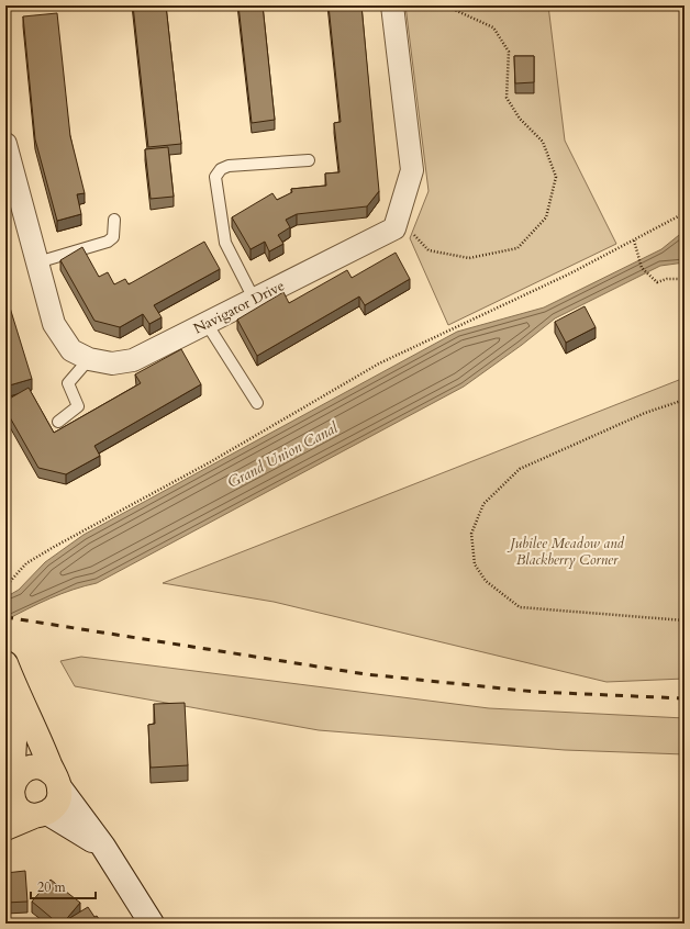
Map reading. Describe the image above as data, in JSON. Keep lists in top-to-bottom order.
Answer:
{
  "streets": {
    "street": ["Navigator Drive"]
  },
  "water": ["Grand Union Canal"],
  "parks": ["Jubilee Meadow and Blackberry Corner"],
  "scale_bar": "20 m"
}
